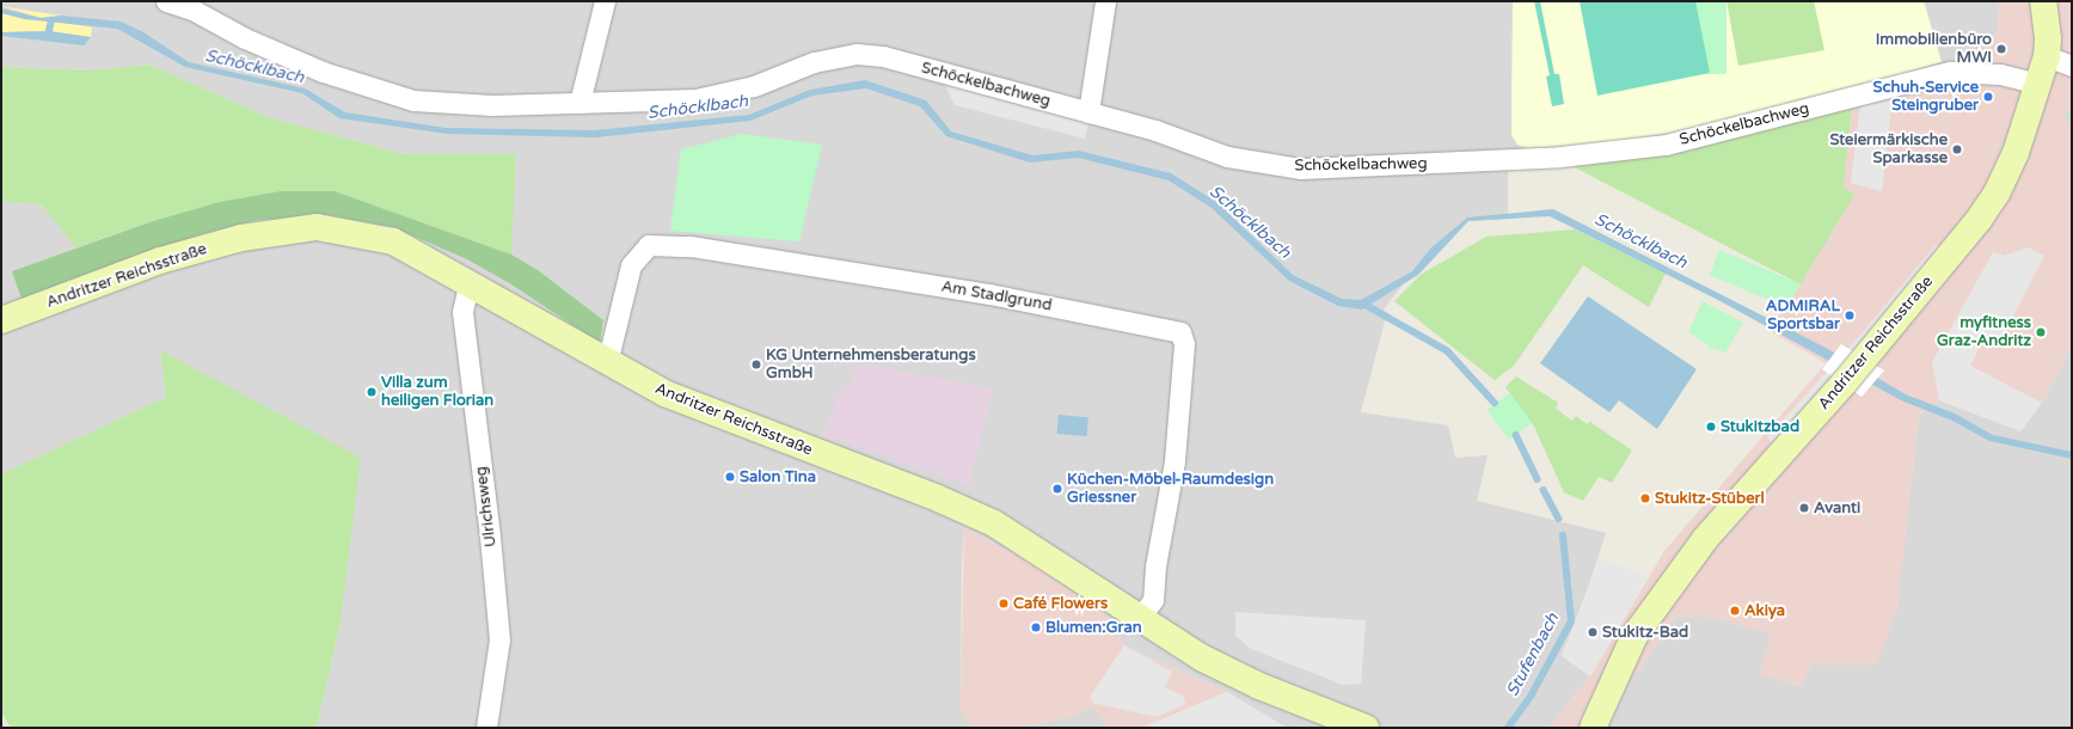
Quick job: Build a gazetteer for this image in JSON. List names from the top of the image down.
{
  "streets": {
    "main road": ["Andritzer Reichsstraße"],
    "street": ["Schöckelbachweg", "Am Stadlgrund", "Ulrichsweg"]
  },
  "crossings": [
    ["Schöckelbachweg", "Andritzer Reichsstraße"],
    ["Andritzer Reichsstraße", "Am Stadlgrund"],
    ["Andritzer Reichsstraße", "Ulrichsweg"]
  ],
  "water": ["Schöcklbach", "Stufenbach"],
  "places": [
    "Immobilienbüro MWI",
    "Schuh-Service Steingruber",
    "Steiermärkische Sparkasse",
    "ADMIRAL Sportsbar",
    "myfitness Graz-Andritz",
    "KG Unternehmensberatungs GmbH",
    "Villa zum heiligen Florian",
    "Stukitzbad",
    "Salon Tina",
    "Küchen-Möbel-Raumdesign Griessner",
    "Stukitz-Stüberl",
    "Avanti",
    "Café Flowers",
    "Akiya",
    "Blumen:Gran",
    "Stukitz-Bad"
  ]
}
